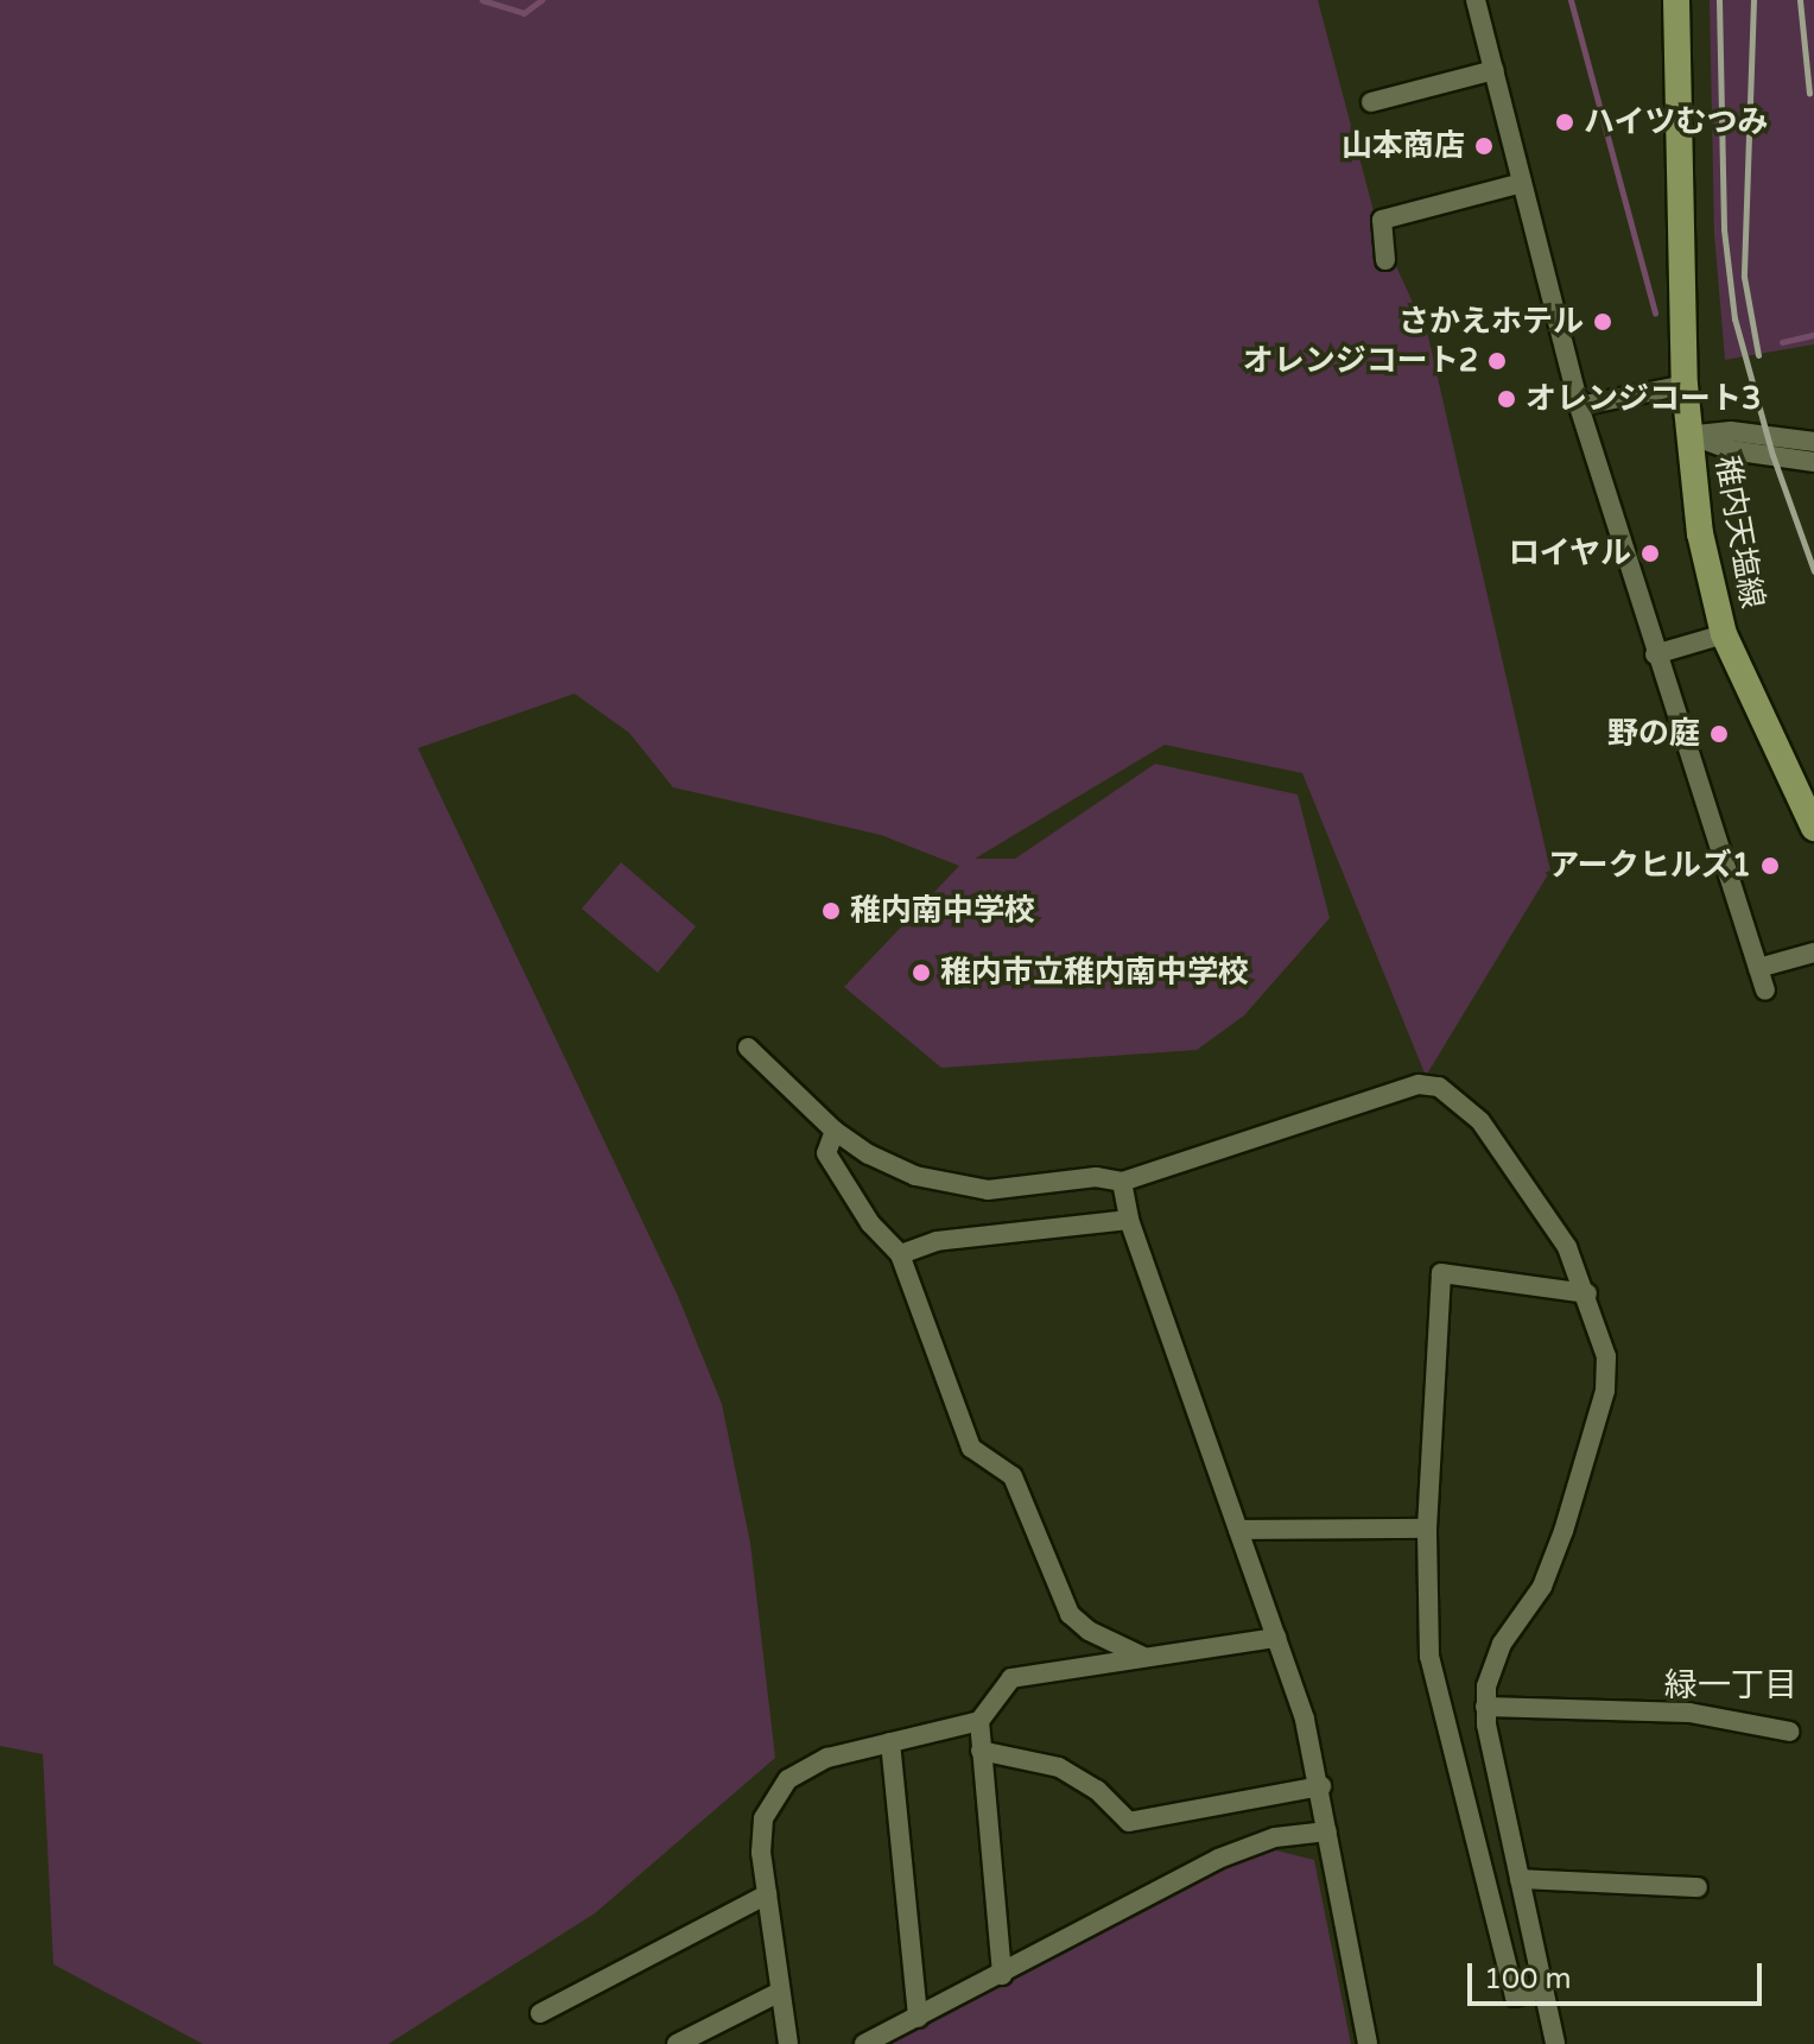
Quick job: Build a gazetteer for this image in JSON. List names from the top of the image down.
{
  "streets": {
    "main road": ["稚内天塩線"]
  },
  "districts": ["緑一丁目"],
  "places": [
    "ハイツむつみ",
    "山本商店",
    "さかえホテル",
    "オレンジコート2",
    "オレンジコート3",
    "ロイヤル",
    "野の庭",
    "アークヒルズ1",
    "稚内南中学校",
    "稚内市立稚内南中学校"
  ],
  "scale_bar": "100 m"
}
